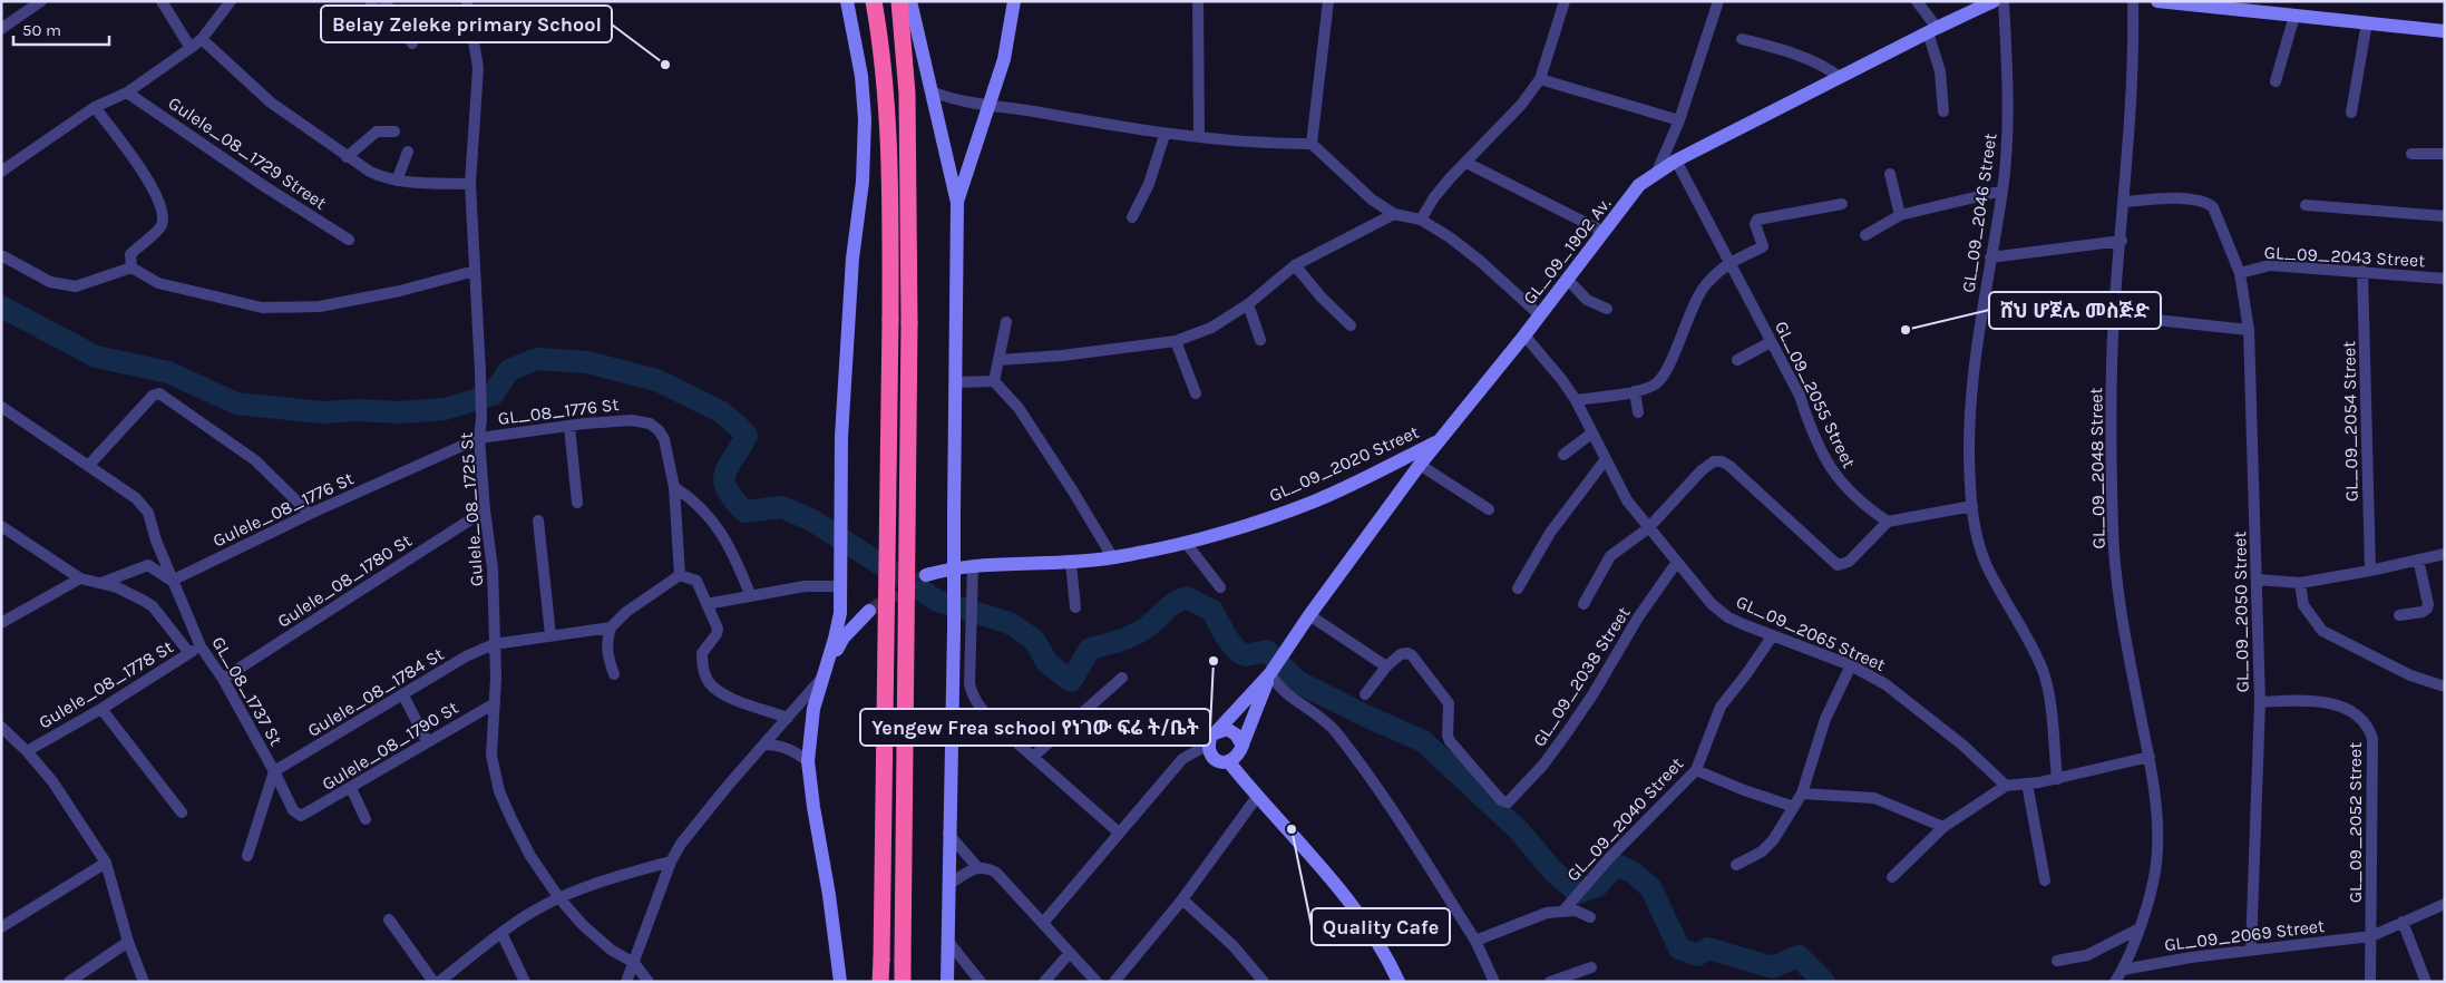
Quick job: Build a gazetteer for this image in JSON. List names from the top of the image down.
{
  "streets": {
    "street": [
      "Gulele_08_1729 Street",
      "GL_09_2046 Street",
      "GL_09_1902 Av.",
      "GL_09_2043 Street",
      "GL_09_2055 Street",
      "GL_08_1776 St",
      "GL_09_2054 Street",
      "GL_09_2020 Street",
      "GL_09_2048 Street",
      "Gulele_08_1776 St",
      "Gulele_08_1725 St",
      "Gulele_08_1780 St",
      "GL_09_2050 Street",
      "GL_09_2065 Street",
      "GL_09_2038 Street",
      "Gulele_08_1778 St",
      "GL_08_1737 St",
      "Gulele_08_1784 St",
      "Gulele_08_1790 St",
      "GL_09_2040 Street",
      "GL_09_2052 Street",
      "GL_09_2069 Street"
    ]
  },
  "crossings": [
    ["GL_09_1902 Av.", "GL_09_2055 Street"],
    ["GL_09_1902 Av.", "GL_09_2020 Street"],
    ["GL_09_1902 Av.", "GL_09_2065 Street"],
    ["GL_09_2043 Street", "GL_09_2054 Street"],
    ["GL_09_2043 Street", "GL_09_2048 Street"],
    ["GL_09_2043 Street", "GL_09_2050 Street"],
    ["GL_08_1776 St", "Gulele_08_1776 St"],
    ["GL_08_1776 St", "Gulele_08_1725 St"],
    ["GL_09_2048 Street", "GL_09_2069 Street"],
    ["Gulele_08_1776 St", "Gulele_08_1725 St"],
    ["Gulele_08_1776 St", "GL_08_1737 St"],
    ["Gulele_08_1725 St", "Gulele_08_1780 St"],
    ["Gulele_08_1725 St", "Gulele_08_1784 St"],
    ["Gulele_08_1725 St", "Gulele_08_1790 St"],
    ["Gulele_08_1780 St", "GL_08_1737 St"],
    ["GL_09_2050 Street", "GL_09_2052 Street"],
    ["GL_09_2050 Street", "GL_09_2069 Street"],
    ["GL_09_2065 Street", "GL_09_2038 Street"],
    ["GL_09_2065 Street", "GL_09_2040 Street"],
    ["Gulele_08_1778 St", "GL_08_1737 St"],
    ["GL_08_1737 St", "Gulele_08_1784 St"],
    ["GL_08_1737 St", "Gulele_08_1790 St"],
    ["GL_09_2052 Street", "GL_09_2069 Street"]
  ],
  "places": [
    "Belay Zeleke primary School",
    "ሸህ ሆጀሌ መስጅድ",
    "Yengew Frea school የነገው ፍሬ ት/ቤት",
    "Quality Cafe"
  ],
  "scale_bar": "50 m"
}
